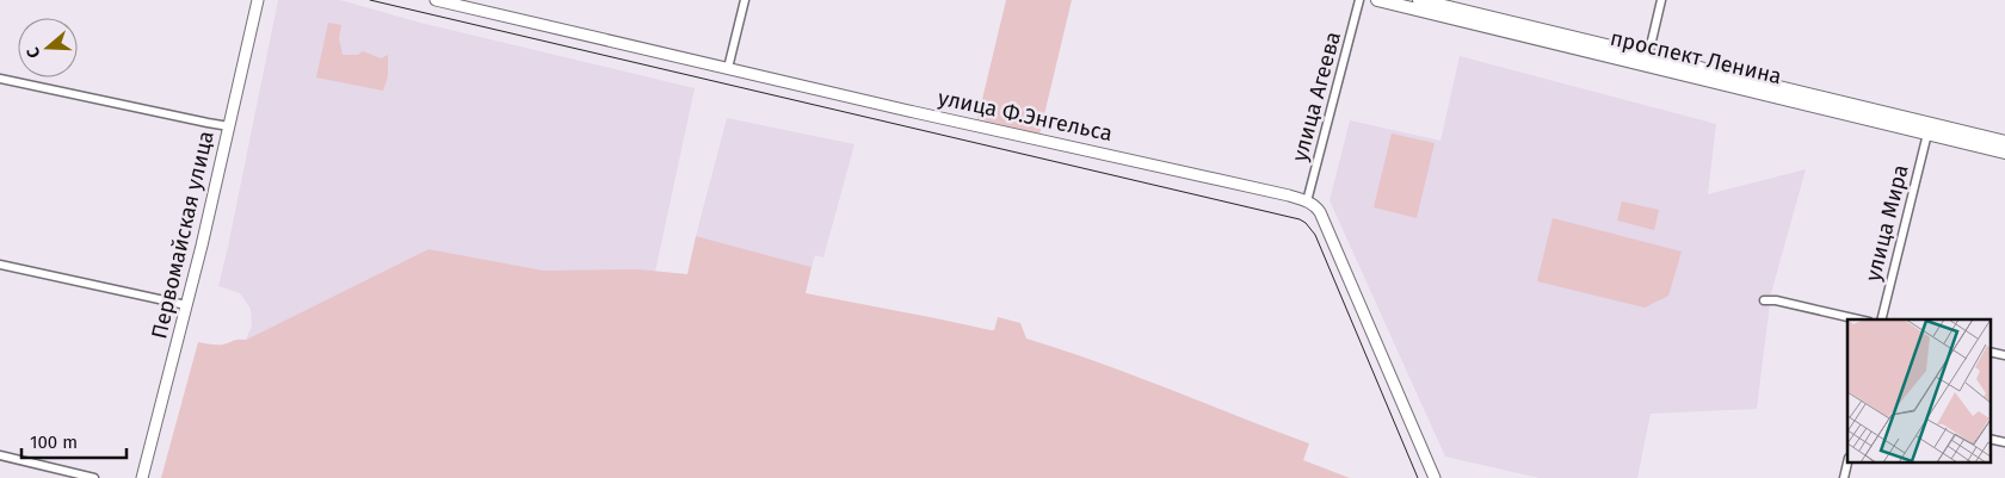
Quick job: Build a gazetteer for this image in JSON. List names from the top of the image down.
{
  "streets": {
    "main road": ["проспект Ленина"],
    "street": [
      "улица Агеева",
      "улица Ф.Энгельса",
      "улица Мира",
      "Первомайская улица"
    ]
  },
  "crossings": [
    ["проспект Ленина", "улица Мира"],
    ["улица Агеева", "улица Ф.Энгельса"]
  ],
  "scale_bar": "100 m",
  "north": "left"
}
